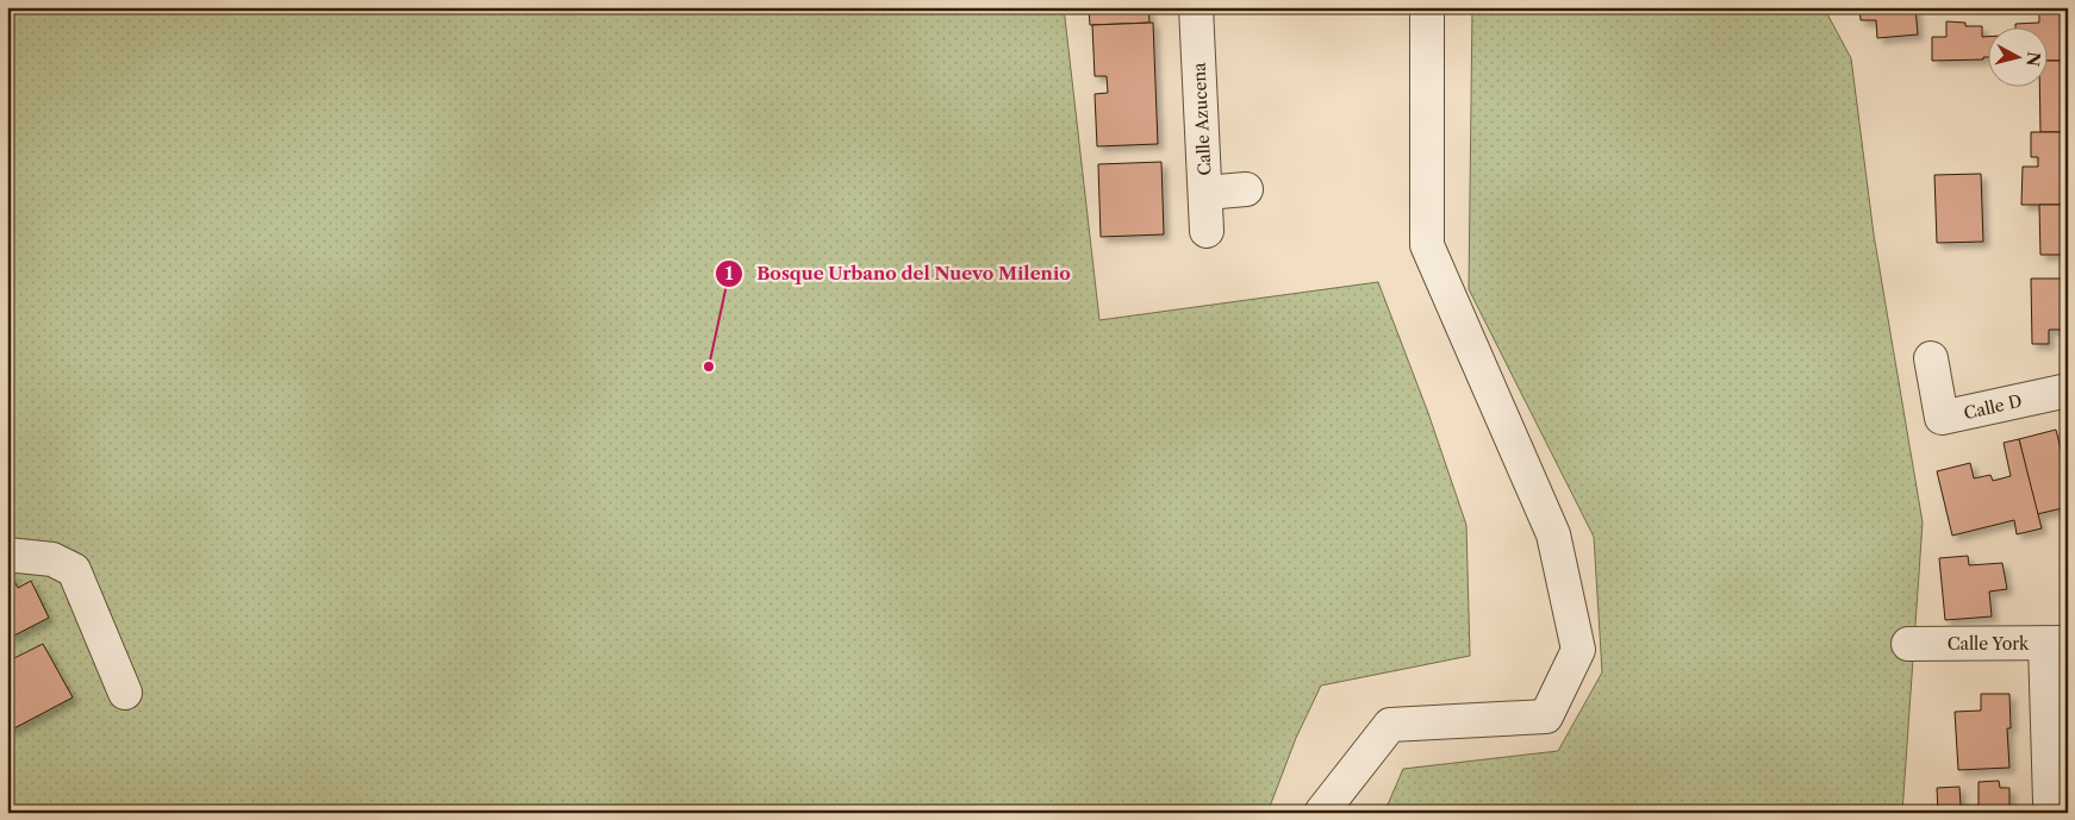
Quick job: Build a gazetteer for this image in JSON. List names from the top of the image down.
{
  "streets": {
    "street": ["Calle Azucena", "Calle D", "Calle York"]
  },
  "places": ["Bosque Urbano del Nuevo Milenio"],
  "north": "right"
}
